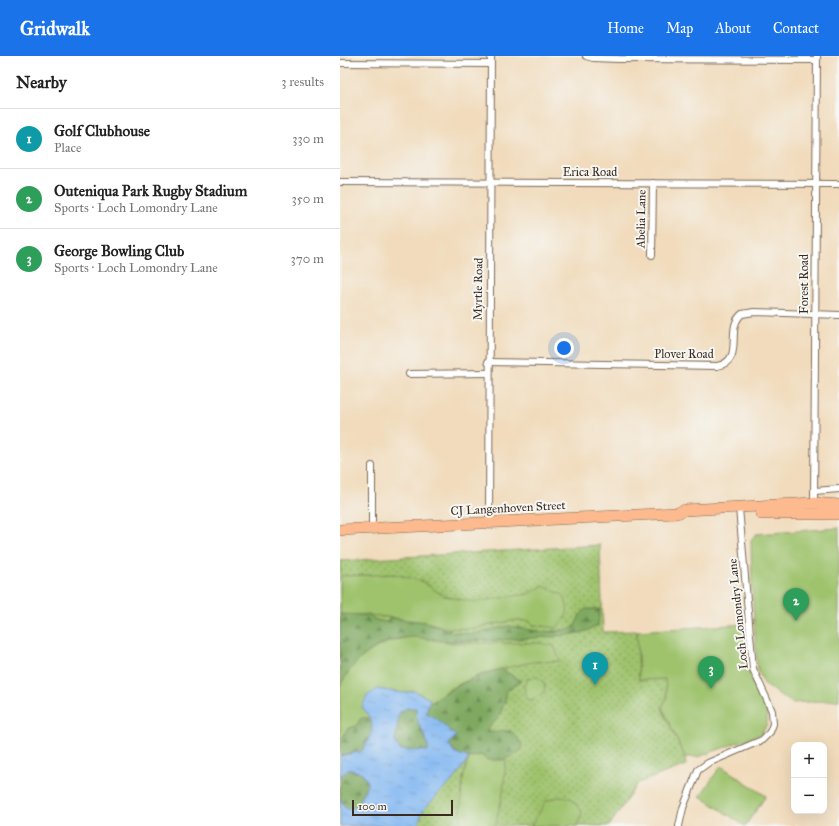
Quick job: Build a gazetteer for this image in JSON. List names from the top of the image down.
{
  "streets": {
    "highway": ["CJ Langenhoven Street"],
    "street": [
      "Erica Road",
      "Abelia Lane",
      "Forest Road",
      "Myrtle Road",
      "Plover Road",
      "Loch Lomondry Lane"
    ]
  },
  "crossings": [
    ["Erica Road", "Abelia Lane"],
    ["Erica Road", "Forest Road"],
    ["Erica Road", "Myrtle Road"],
    ["Forest Road", "Plover Road"],
    ["Forest Road", "CJ Langenhoven Street"],
    ["Myrtle Road", "Plover Road"],
    ["Myrtle Road", "CJ Langenhoven Street"],
    ["CJ Langenhoven Street", "Loch Lomondry Lane"]
  ],
  "scale_bar": "100 m",
  "page": {
    "header": "Gridwalk",
    "nav": [
      "Home",
      "Map",
      "About",
      "Contact"
    ],
    "heading": ["Nearby", "3 results"],
    "list": [
      {
        "mark": "1",
        "name": "Golf Clubhouse",
        "note": "Place",
        "value": "330 m"
      },
      {
        "mark": "2",
        "name": "Outeniqua Park Rugby Stadium",
        "note": "Sports · Loch Lomondry Lane",
        "value": "350 m"
      },
      {
        "mark": "3",
        "name": "George Bowling Club",
        "note": "Sports · Loch Lomondry Lane",
        "value": "370 m"
      }
    ],
    "pins": ["2", "1", "3"],
    "map_buttons": ["+", "−"],
    "scale": "100 m"
  }
}
